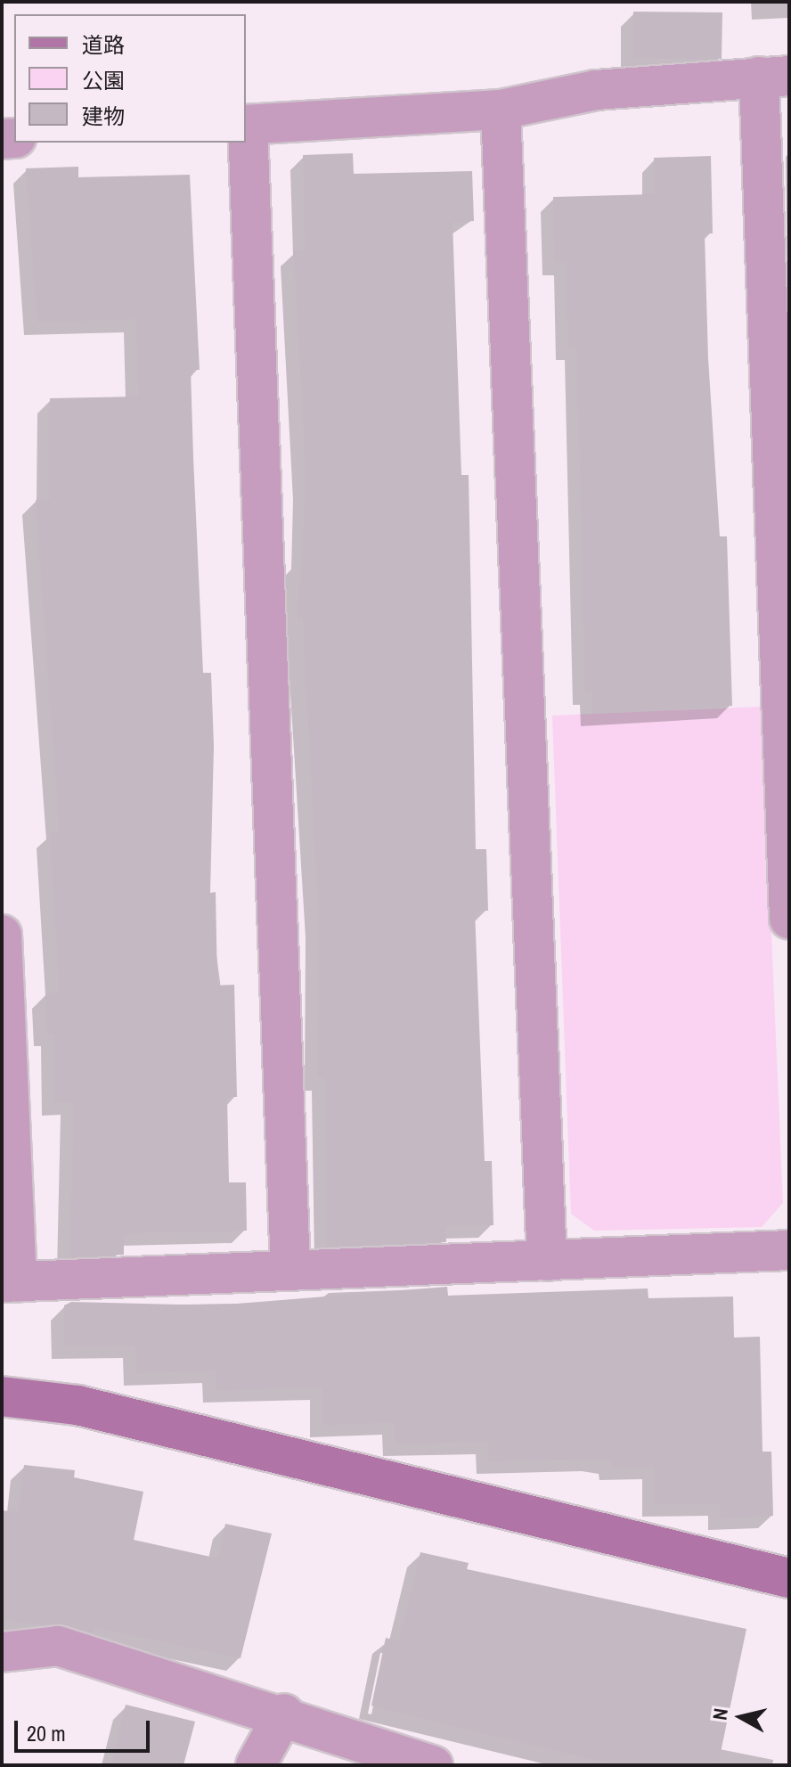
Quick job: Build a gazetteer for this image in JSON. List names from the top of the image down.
{
  "legend": ["道路", "公園", "建物"],
  "scale_bar": "20 m",
  "north": "left"
}
